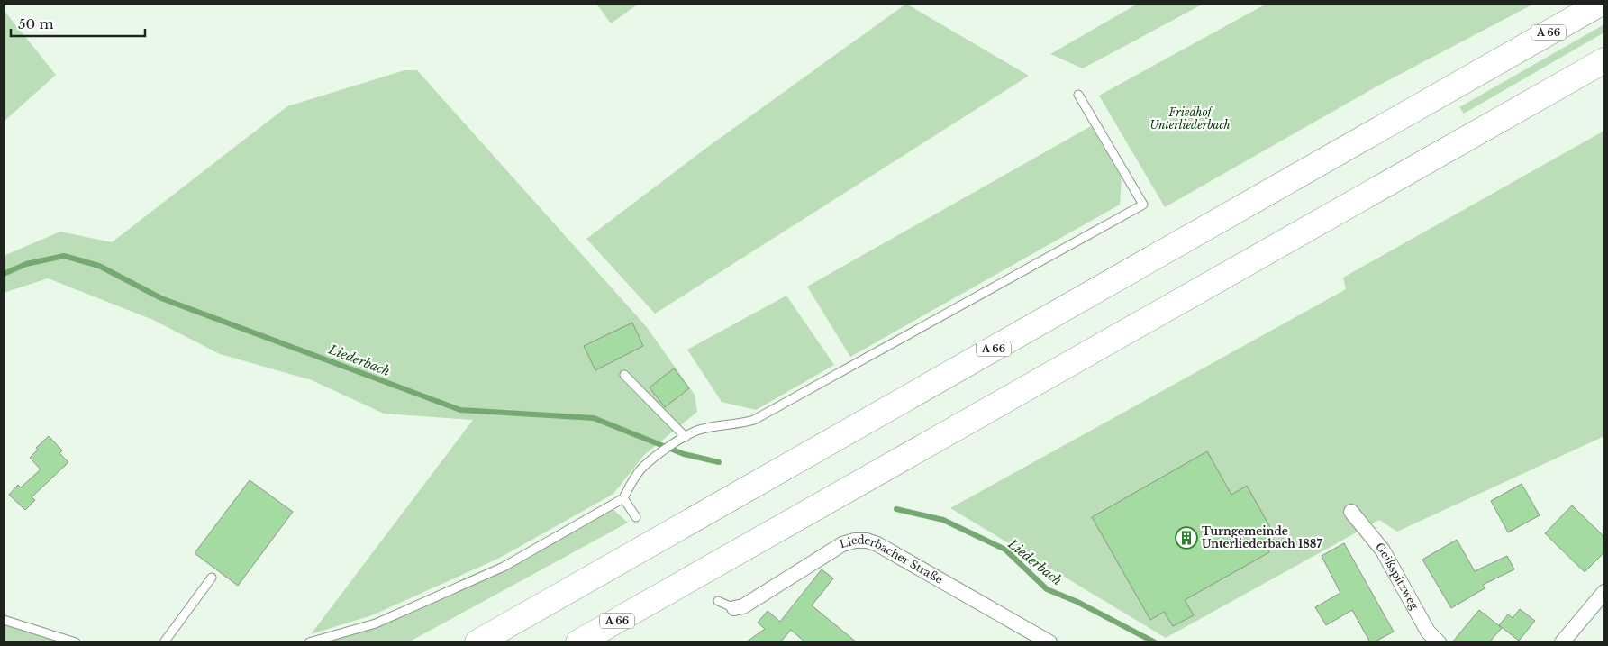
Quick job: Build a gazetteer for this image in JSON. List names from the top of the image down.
{
  "streets": {
    "highway": ["A 66"],
    "street": ["Liederbacher Straße", "Geißspitzweg"]
  },
  "water": ["Liederbach"],
  "parks": ["Friedhof Unterliederbach"],
  "places": {
    "building": ["Turngemeinde Unterliederbach 1887"]
  },
  "scale_bar": "50 m"
}
